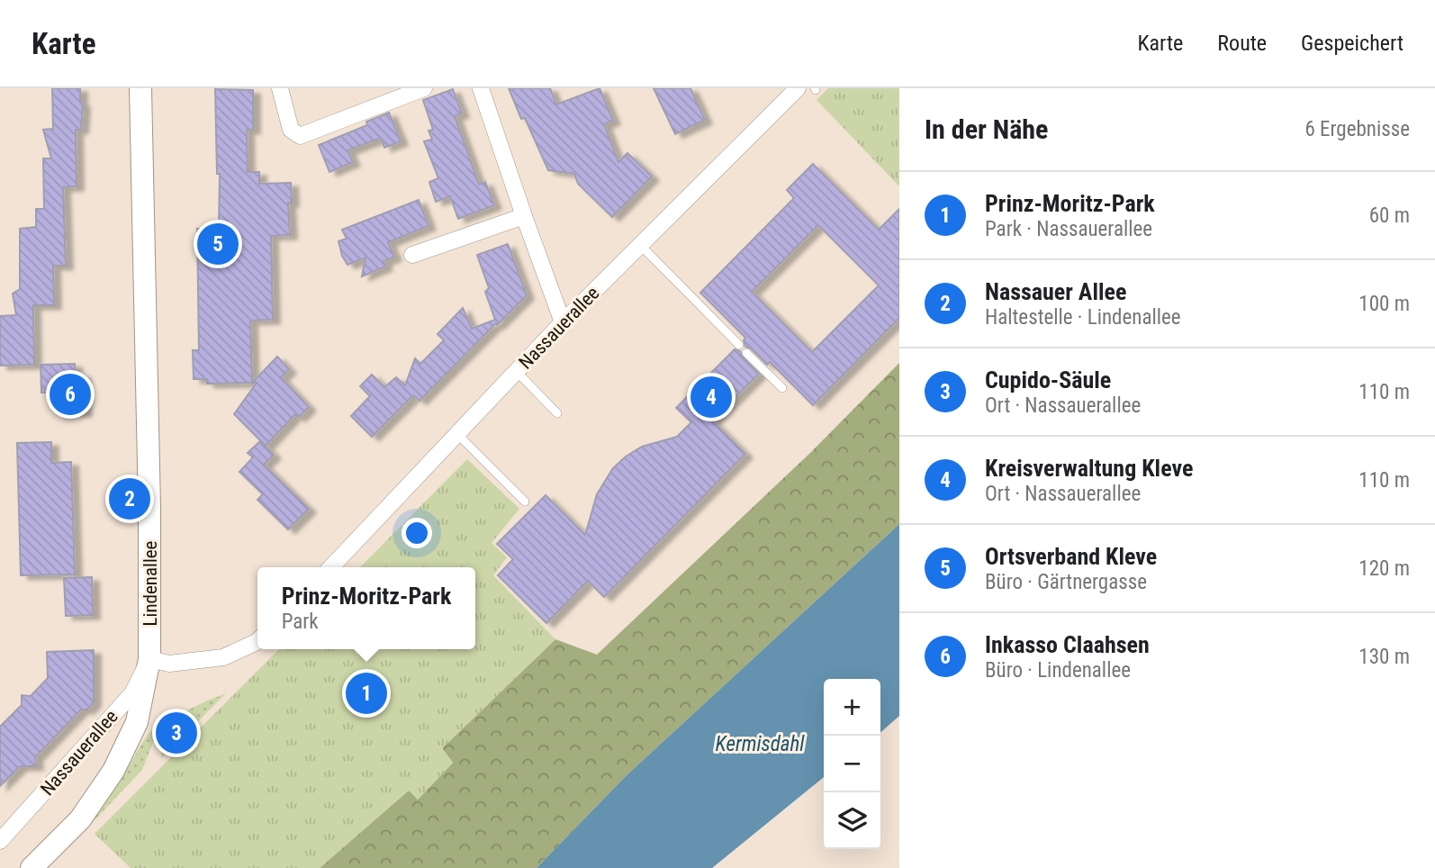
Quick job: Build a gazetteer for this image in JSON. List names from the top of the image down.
{
  "streets": {
    "main road": ["Nassauerallee", "Lindenallee"]
  },
  "crossings": [
    ["Nassauerallee", "Lindenallee"]
  ],
  "water": ["Kermisdahl"],
  "page": {
    "header": "Karte",
    "nav": ["Karte", "Route", "Gespeichert"],
    "heading": ["In der Nähe", "6 Ergebnisse"],
    "list": [
      {
        "mark": "1",
        "name": "Prinz-Moritz-Park",
        "note": "Park · Nassauerallee",
        "value": "60 m"
      },
      {
        "mark": "2",
        "name": "Nassauer Allee",
        "note": "Haltestelle · Lindenallee",
        "value": "100 m"
      },
      {
        "mark": "3",
        "name": "Cupido-Säule",
        "note": "Ort · Nassauerallee",
        "value": "110 m"
      },
      {
        "mark": "4",
        "name": "Kreisverwaltung Kleve",
        "note": "Ort · Nassauerallee",
        "value": "110 m"
      },
      {
        "mark": "5",
        "name": "Ortsverband Kleve",
        "note": "Büro · Gärtnergasse",
        "value": "120 m"
      },
      {
        "mark": "6",
        "name": "Inkasso Claahsen",
        "note": "Büro · Lindenallee",
        "value": "130 m"
      }
    ],
    "pins": [
      "5",
      "6",
      "4",
      "2",
      "1",
      "3"
    ],
    "popup": ["Prinz-Moritz-Park", "Park"],
    "map_buttons": ["+", "−"]
  }
}
